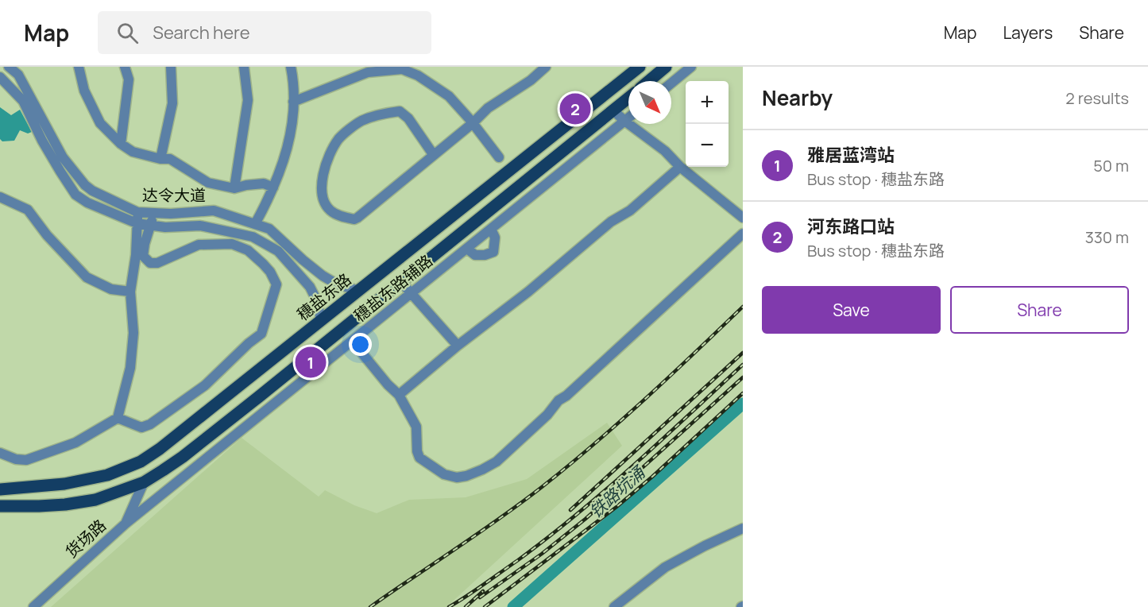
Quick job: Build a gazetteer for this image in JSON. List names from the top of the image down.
{
  "streets": {
    "main road": ["穗盐东路"],
    "street": ["达令大道", "穗盐东路辅路", "货场路"]
  },
  "crossings": [
    ["达令大道", "穗盐东路"],
    ["穗盐东路辅路", "货场路"]
  ],
  "water": ["铁路坑涌"],
  "north": "bottom right",
  "page": {
    "header": "Map",
    "search": "Search here",
    "nav": ["Map", "Layers", "Share"],
    "heading": ["Nearby", "2 results"],
    "map_buttons": ["+", "−"],
    "pins": ["2", "1"],
    "list": [
      {
        "mark": "1",
        "name": "雅居蓝湾站",
        "note": "Bus stop · 穗盐东路",
        "value": "50 m"
      },
      {
        "mark": "2",
        "name": "河东路口站",
        "note": "Bus stop · 穗盐东路",
        "value": "330 m"
      }
    ],
    "buttons": ["Save", "Share"]
  }
}
